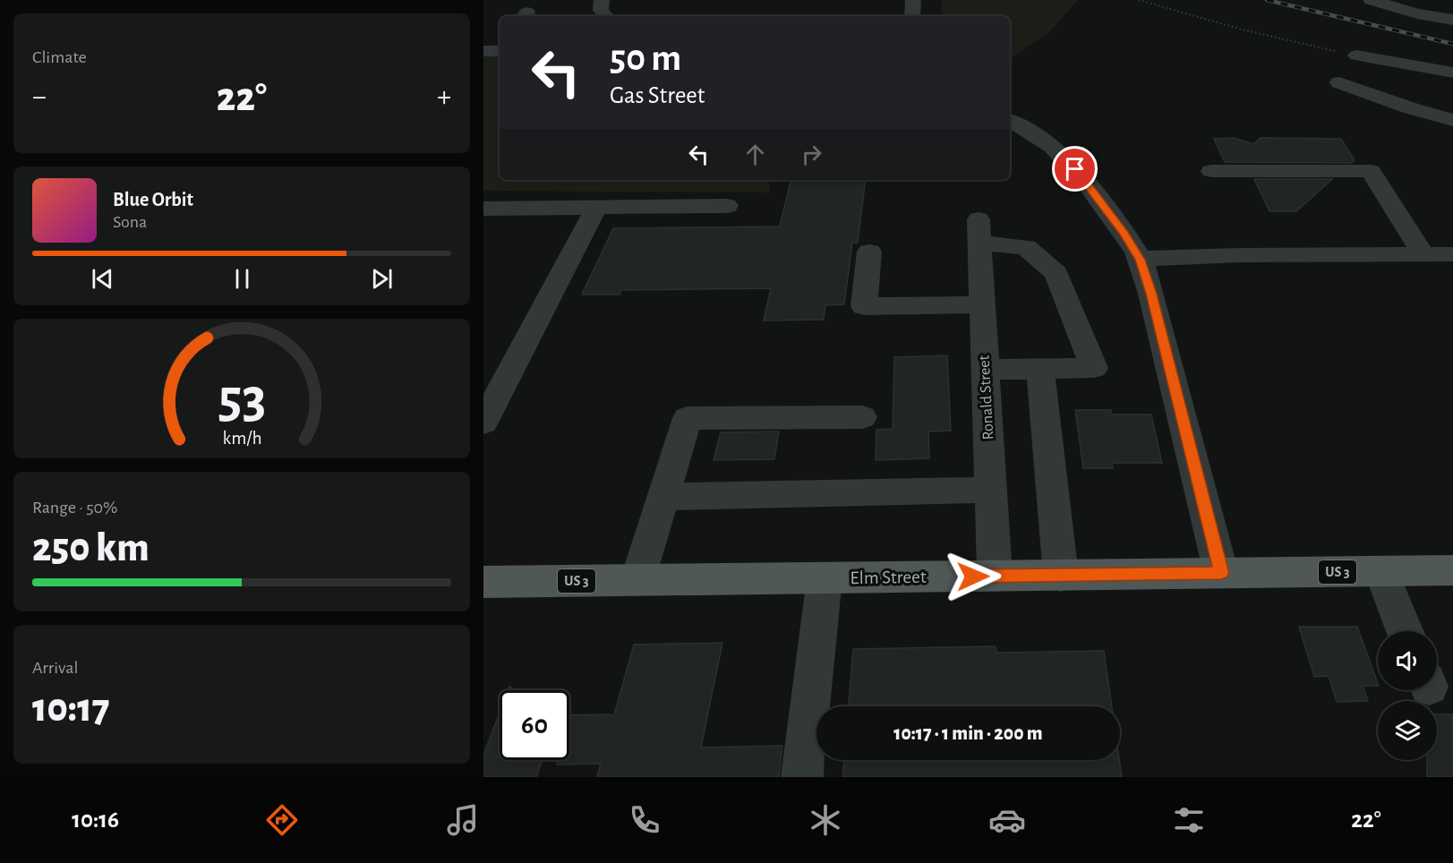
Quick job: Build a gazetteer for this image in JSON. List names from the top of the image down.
{
  "streets": {
    "main road": ["US 3", "Elm Street"],
    "street": ["Ronald Street"]
  },
  "crossings": [
    ["Ronald Street", "Elm Street"]
  ],
  "page": {
    "tile": [
      "Climate",
      ["Range · 50%", "250 km"],
      ["Arrival", "10:17"]
    ],
    "turn": ["50 m", "Gas Street"],
    "heat": ["−", "22°", "+"],
    "song": ["Blue Orbit", "Sona"],
    "limit": "60",
    "trip": "10:17 · 1 min · 200 m",
    "tabs": ["10:16", "22°"],
    "gauge": ["53", "km/h"]
  }
}
